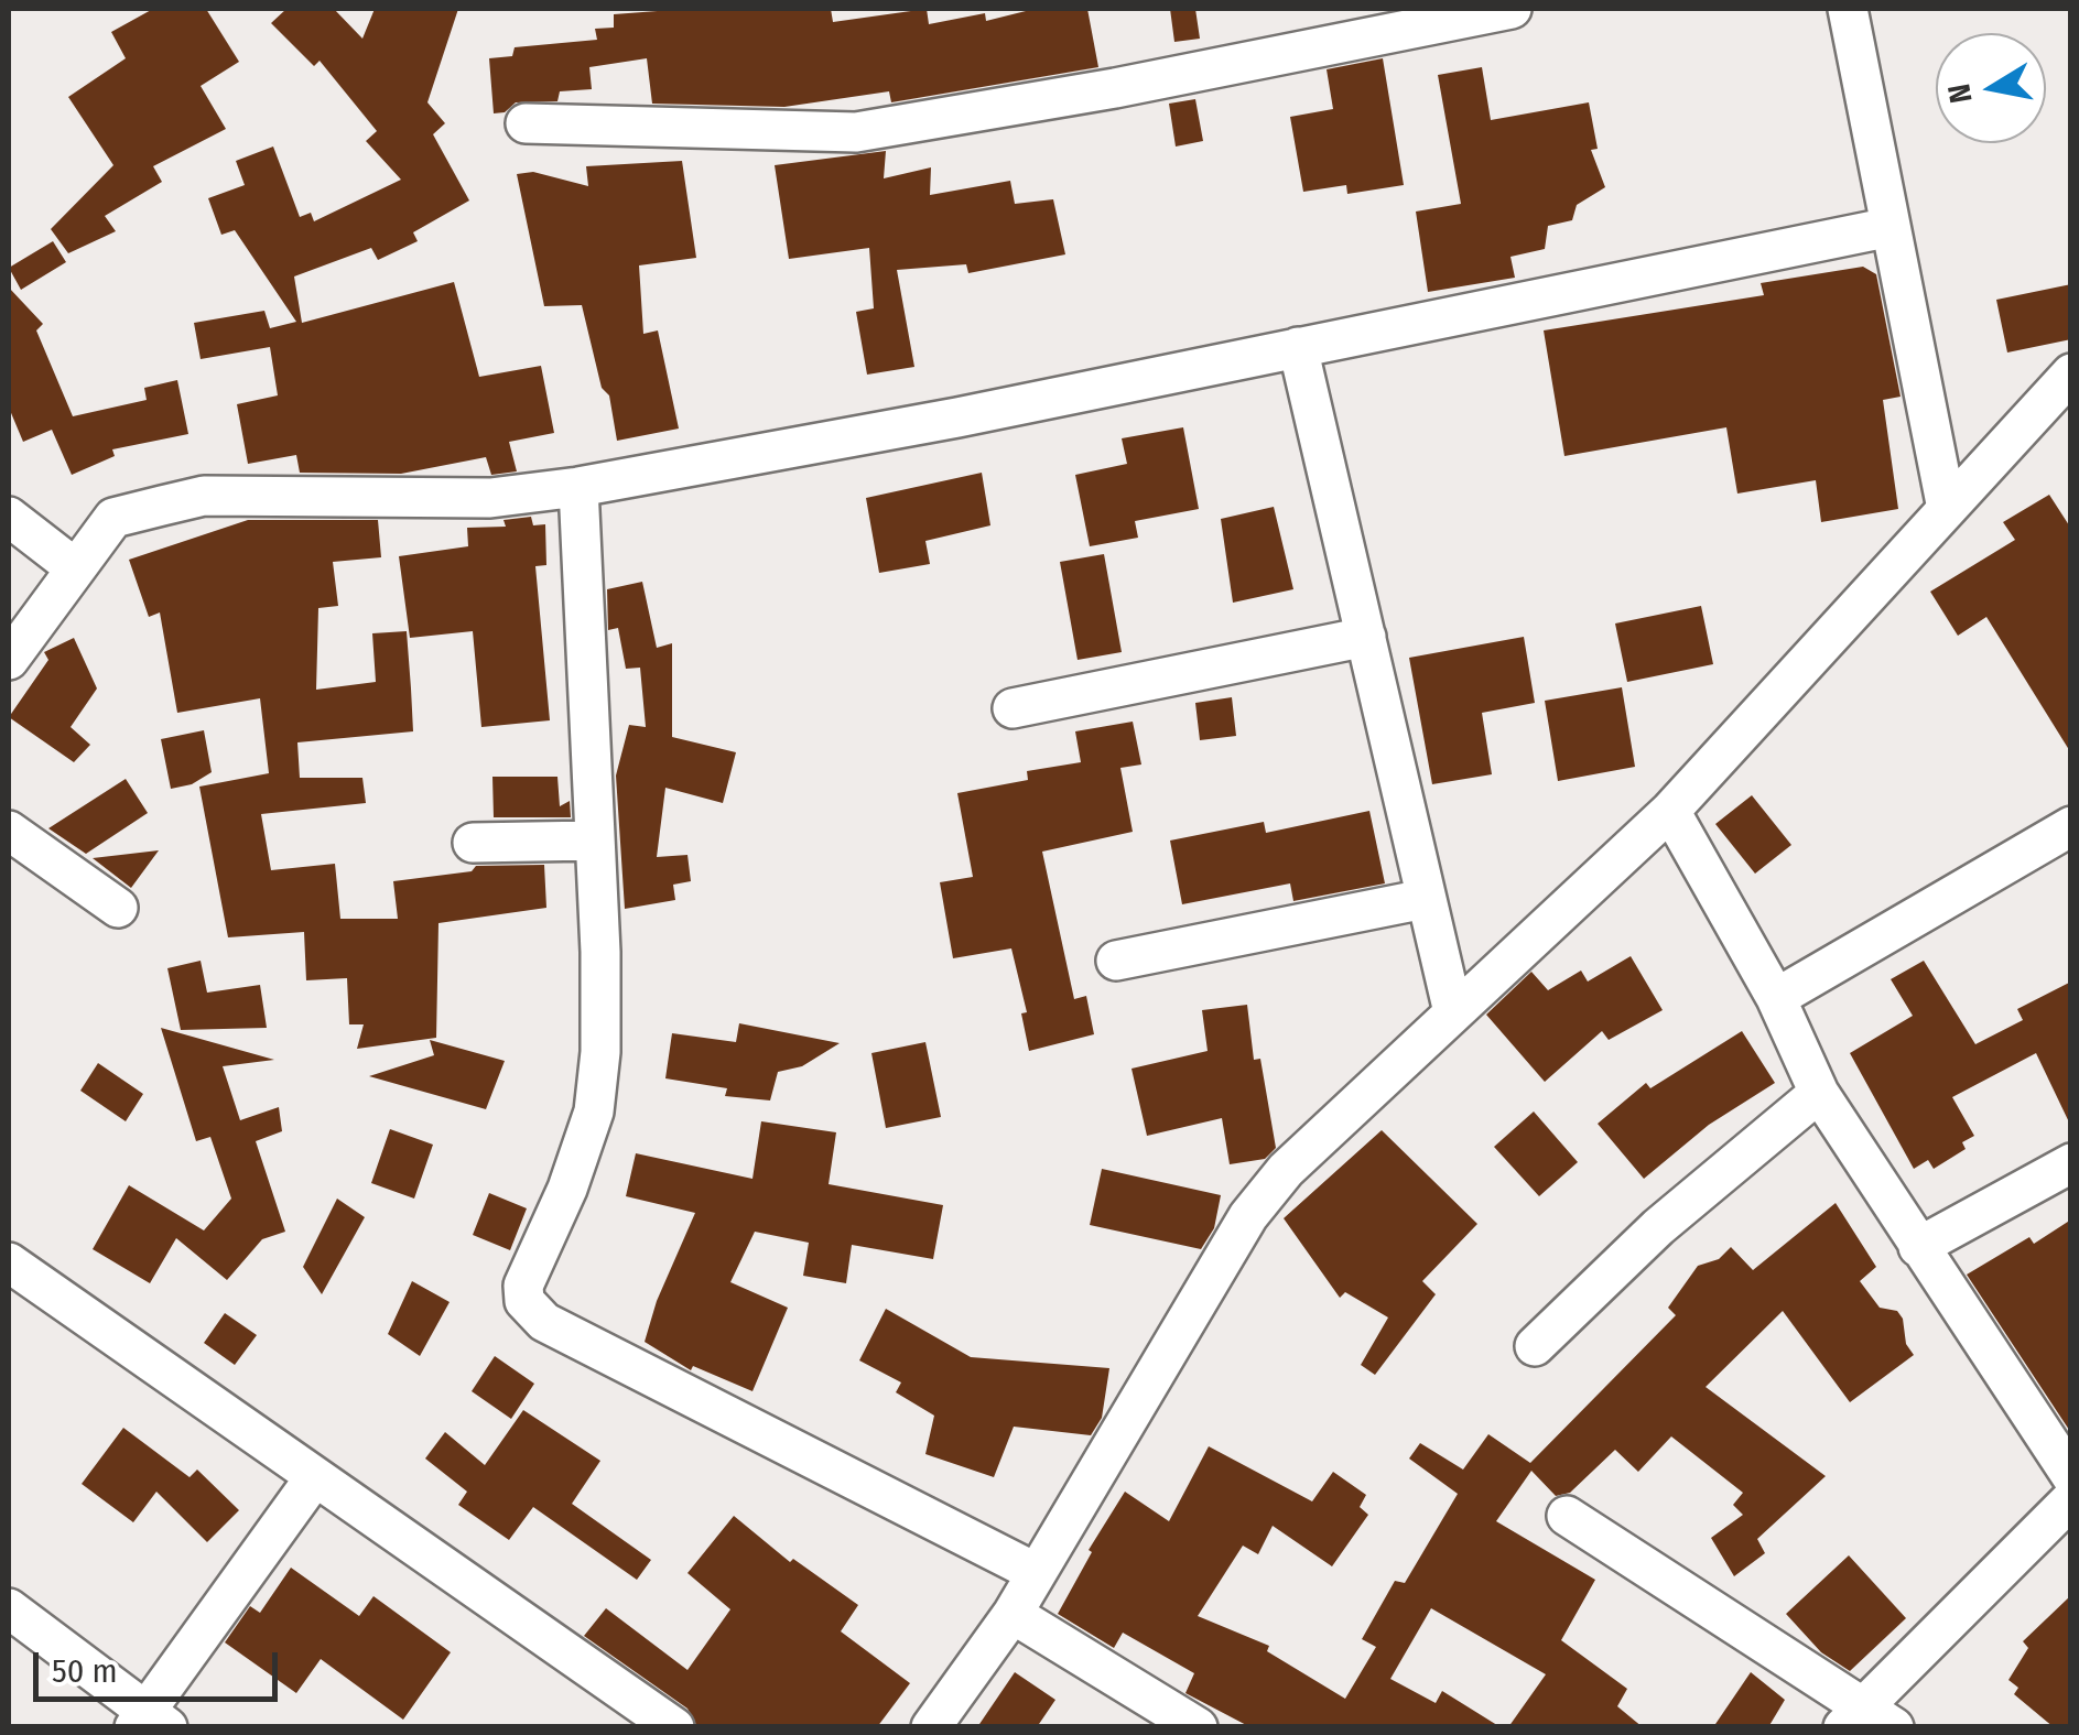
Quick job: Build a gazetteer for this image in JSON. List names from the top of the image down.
{
  "scale_bar": "50 m",
  "north": "left"
}
